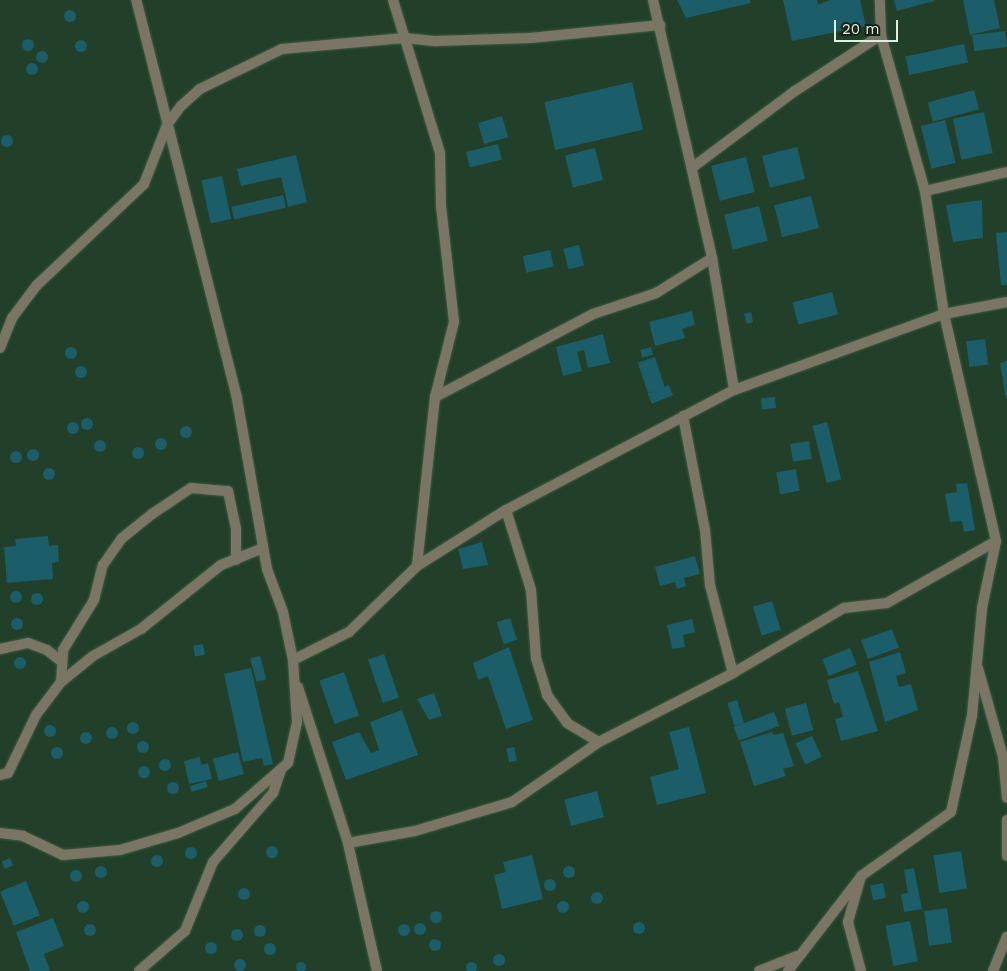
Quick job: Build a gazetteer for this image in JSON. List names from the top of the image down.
{
  "scale_bar": "20 m"
}
